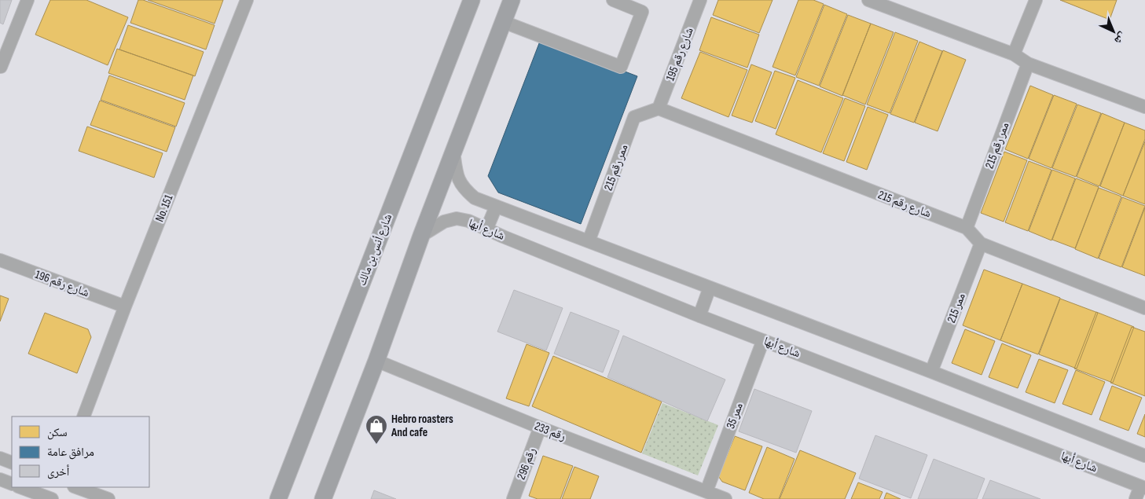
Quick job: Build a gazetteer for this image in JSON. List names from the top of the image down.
{
  "streets": {
    "main road": ["شارع أنس بن مالك"],
    "street": [
      "شارع رقم 195",
      "ممر رقم 215",
      "شارع رقم 215",
      "No. 151",
      "شارع أبها",
      "شارع رقم 196",
      "ممر 215",
      "ممر 35",
      "رقم 233",
      "رقم 296"
    ]
  },
  "crossings": [
    ["شارع رقم 195", "ممر رقم 215"],
    ["شارع رقم 195", "شارع رقم 215"],
    ["ممر رقم 215", "شارع رقم 215"],
    ["ممر رقم 215", "شارع أبها"],
    ["شارع رقم 215", "ممر 215"],
    ["No. 151", "شارع رقم 196"],
    ["شارع أبها", "ممر 215"],
    ["شارع أبها", "ممر 35"],
    ["ممر 35", "رقم 233"],
    ["رقم 233", "رقم 296"]
  ],
  "places": {
    "shop": ["Hebro roasters And cafe"]
  },
  "legend": ["سكن", "مرافق عامة", "أخرى"],
  "north": "bottom right"
}
